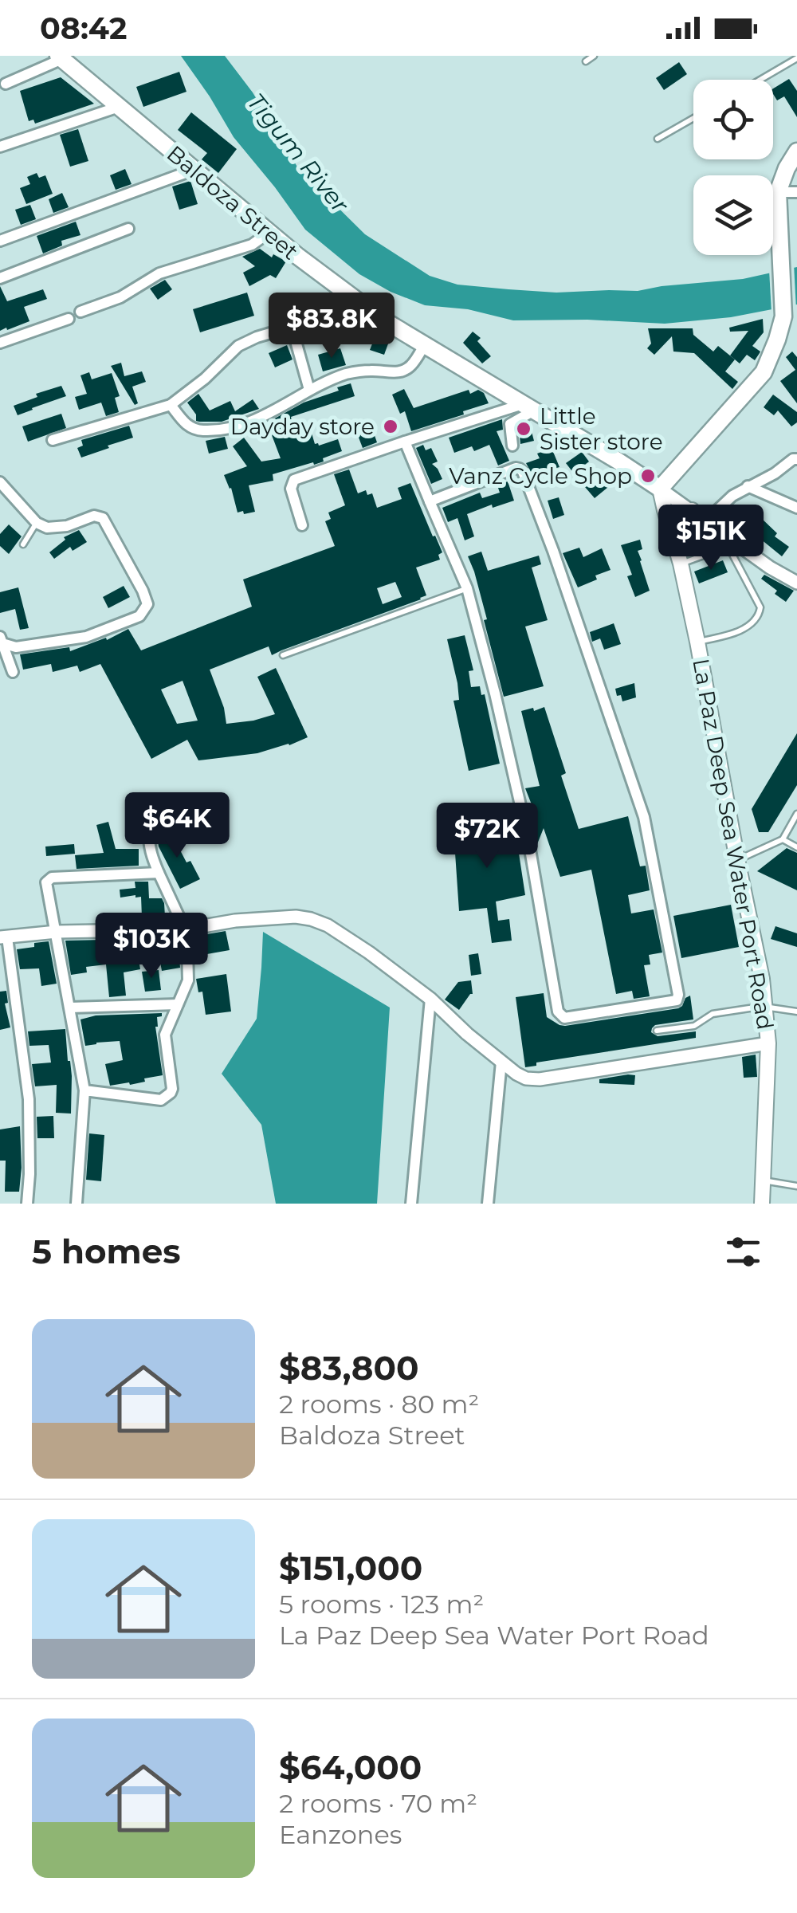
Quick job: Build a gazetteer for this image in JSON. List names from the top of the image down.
{
  "streets": {
    "main road": ["Baldoza Street", "La Paz Deep Sea Water Port Road"]
  },
  "crossings": [
    ["Baldoza Street", "La Paz Deep Sea Water Port Road"]
  ],
  "water": ["Tigum River"],
  "places": ["Dayday store", "Little Sister store", "Vanz Cycle Shop"],
  "page": {
    "status": "08:42",
    "price": [
      "$83.8K",
      "$151K",
      "$64K",
      "$72K",
      "$103K"
    ],
    "heading": "5 homes",
    "list": [
      {
        "name": "$83,800",
        "note": "2 rooms · 80 m² · Baldoza Street"
      },
      {
        "name": "$151,000",
        "note": "5 rooms · 123 m² · La Paz Deep Sea Water Port Road"
      },
      {
        "name": "$64,000",
        "note": "2 rooms · 70 m² · Eanzones"
      }
    ]
  }
}
